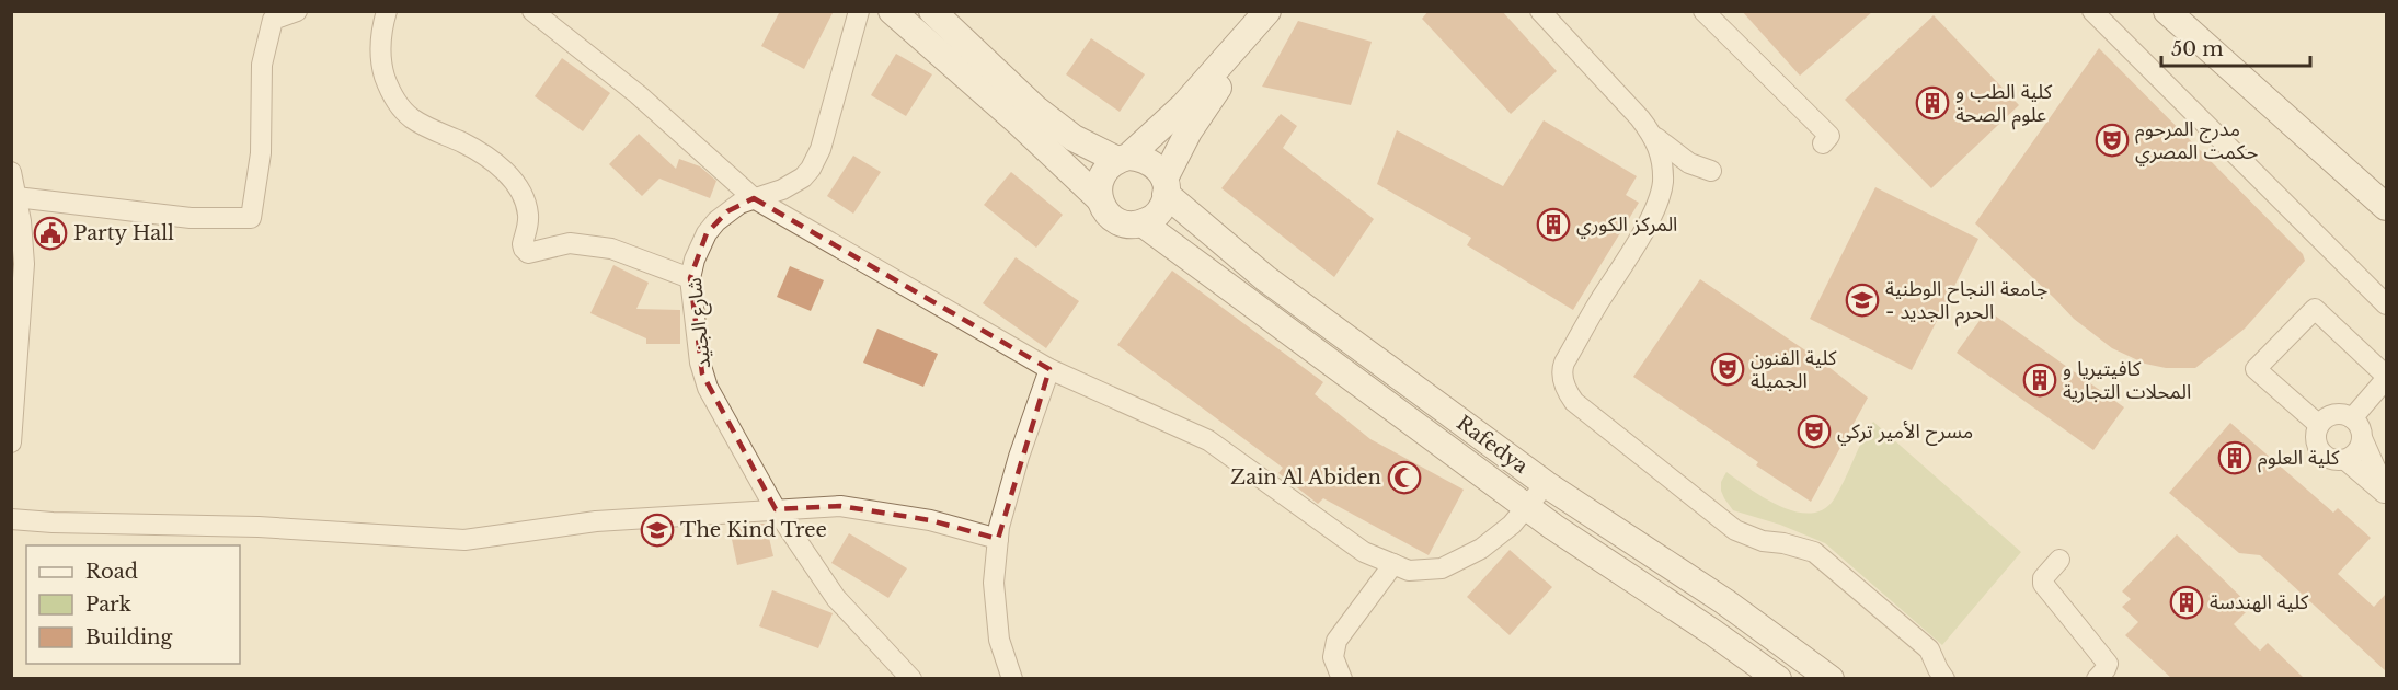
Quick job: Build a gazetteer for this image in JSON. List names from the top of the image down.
{
  "streets": {
    "main road": ["Rafedya"],
    "street": ["شارع الجنيد"]
  },
  "places": {
    "building": [
      "كلية الطب و علوم الصحة",
      "المركز الكوري",
      "كافيتيريا و المحلات التجارية",
      "كلية العلوم",
      "كلية الهندسة"
    ],
    "theatre": ["مدرج المرحوم حكمت المصري", "كلية الفنون الجميلة", "مسرح الأمير تركي"],
    "public building": ["Party Hall"],
    "school or university": ["جامعة النجاح الوطنية - الحرم الجديد", "The Kind Tree"],
    "mosque": ["Zain Al Abiden"]
  },
  "legend": ["Road", "Park", "Building"],
  "scale_bar": "50 m"
}
